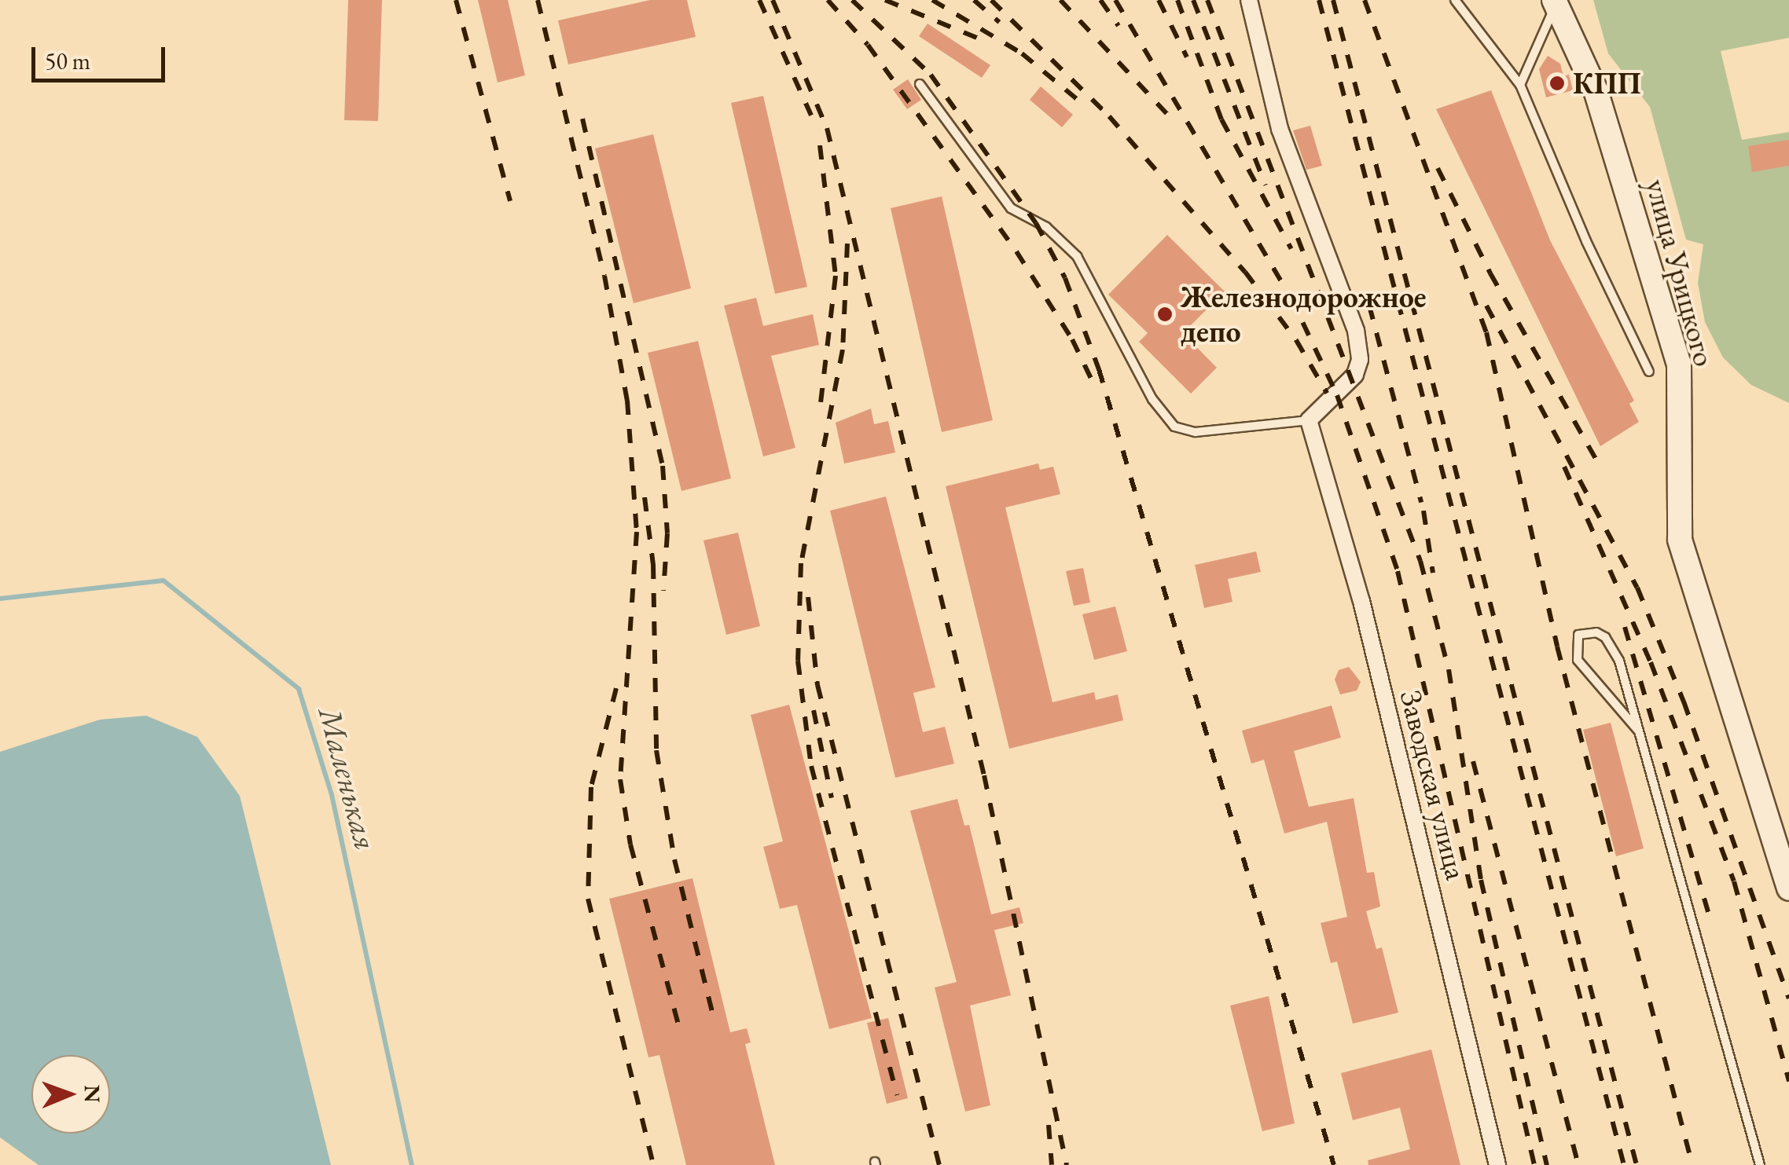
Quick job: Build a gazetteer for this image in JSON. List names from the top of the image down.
{
  "streets": {
    "street": ["улица Урицкого", "Заводская улица"]
  },
  "water": ["Маленькая"],
  "places": ["КПП", "Железнодорожное депо"],
  "scale_bar": "50 m",
  "north": "right"
}
